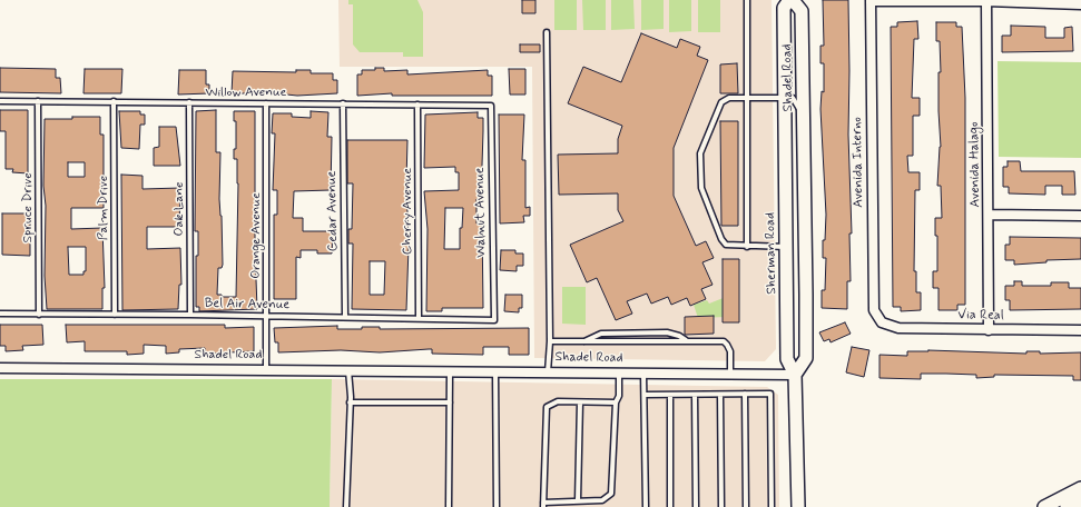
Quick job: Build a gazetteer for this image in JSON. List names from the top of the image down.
{
  "streets": {
    "street": [
      "Shadel Road",
      "Avenida Interno",
      "Avenida Halago",
      "Sherman Road",
      "Via Real"
    ],
    "lane": [
      "Willow Avenue",
      "Spruce Drive",
      "Palm Drive",
      "Oak Lane",
      "Cedar Avenue",
      "Cherry Avenue",
      "Walnut Avenue",
      "Orange Avenue",
      "Bel Air Avenue"
    ]
  },
  "crossings": [
    ["Shadel Road", "Orange Avenue"],
    ["Shadel Road", "Sherman Road"],
    ["Willow Avenue", "Spruce Drive"],
    ["Willow Avenue", "Palm Drive"],
    ["Willow Avenue", "Oak Lane"],
    ["Willow Avenue", "Cedar Avenue"],
    ["Willow Avenue", "Cherry Avenue"],
    ["Willow Avenue", "Walnut Avenue"],
    ["Willow Avenue", "Orange Avenue"],
    ["Avenida Interno", "Via Real"],
    ["Avenida Halago", "Via Real"],
    ["Spruce Drive", "Bel Air Avenue"],
    ["Palm Drive", "Bel Air Avenue"],
    ["Oak Lane", "Bel Air Avenue"],
    ["Cedar Avenue", "Bel Air Avenue"],
    ["Cherry Avenue", "Bel Air Avenue"],
    ["Walnut Avenue", "Bel Air Avenue"],
    ["Orange Avenue", "Bel Air Avenue"]
  ]
}
